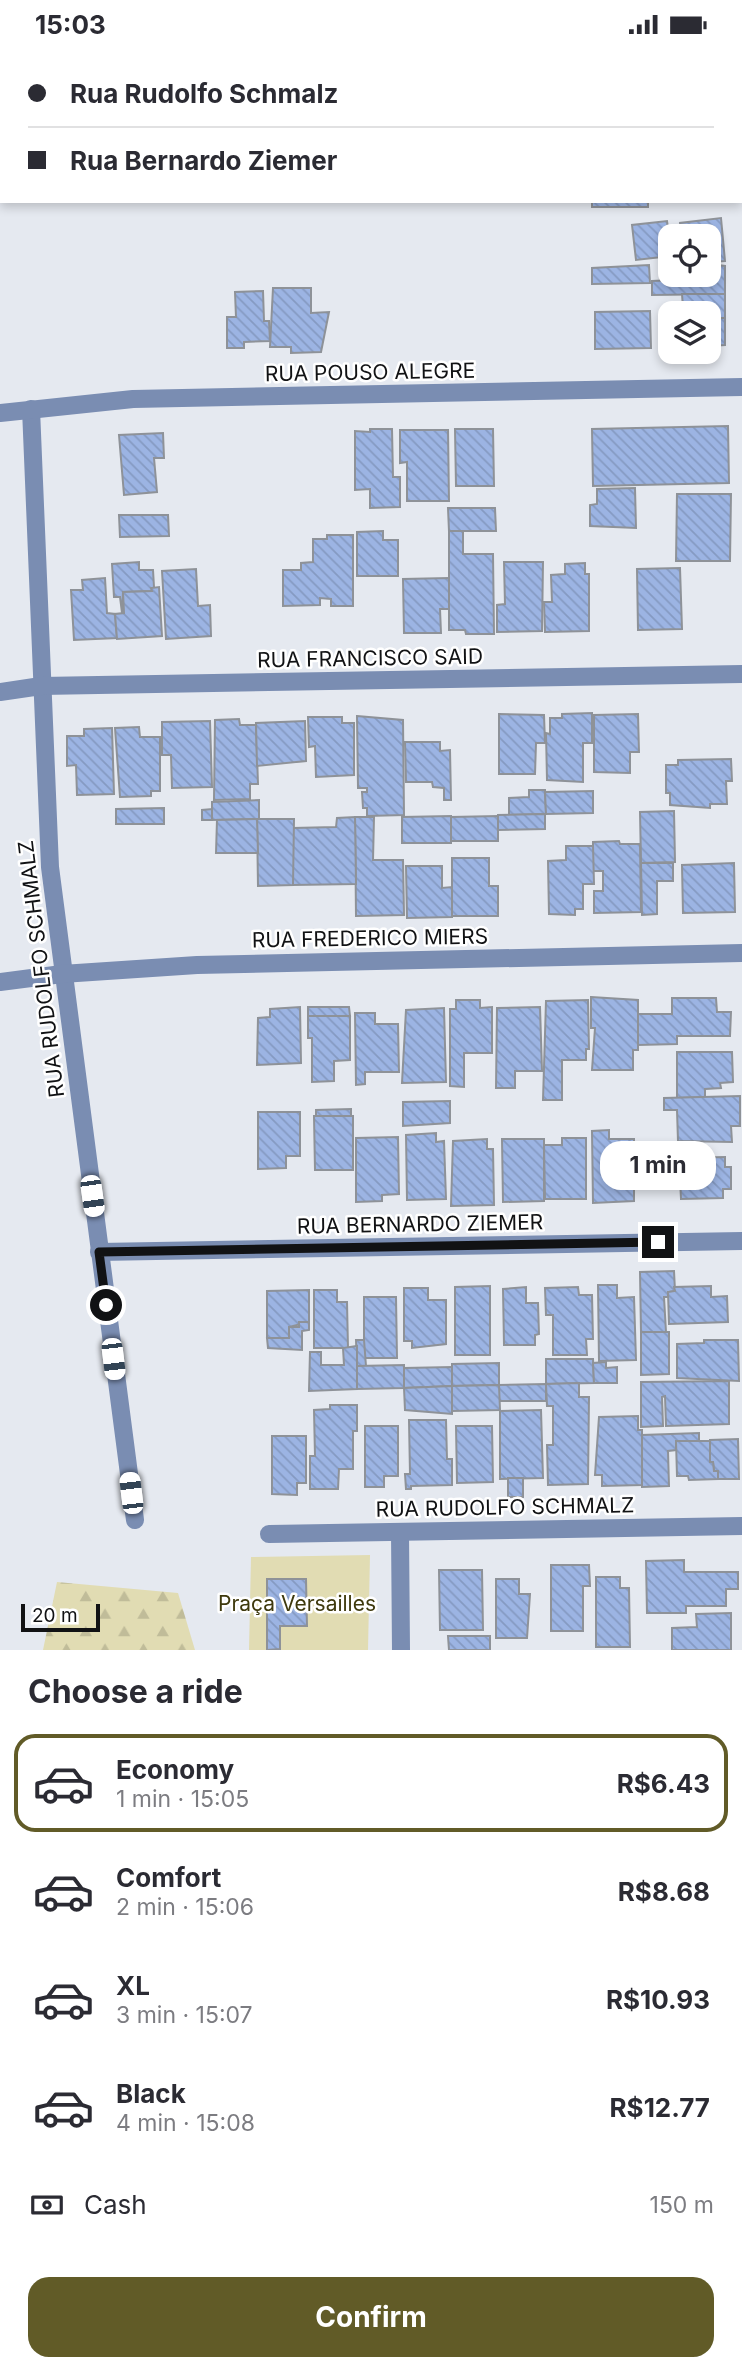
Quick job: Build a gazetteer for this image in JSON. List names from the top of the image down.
{
  "streets": {
    "street": [
      "RUA POUSO ALEGRE",
      "RUA FRANCISCO SAID",
      "RUA FREDERICO MIERS",
      "RUA RUDOLFO SCHMALZ",
      "RUA BERNARDO ZIEMER"
    ]
  },
  "crossings": [
    ["RUA POUSO ALEGRE", "RUA RUDOLFO SCHMALZ"],
    ["RUA FRANCISCO SAID", "RUA RUDOLFO SCHMALZ"],
    ["RUA FREDERICO MIERS", "RUA RUDOLFO SCHMALZ"],
    ["RUA RUDOLFO SCHMALZ", "RUA BERNARDO ZIEMER"]
  ],
  "parks": ["Praça Versailles"],
  "scale_bar": "20 m",
  "page": {
    "status": "15:03",
    "banner": ["Rua Rudolfo Schmalz", "Rua Bernardo Ziemer"],
    "bubble": "1 min",
    "scale": "20 m",
    "heading": "Choose a ride",
    "list": [
      {
        "name": "Economy",
        "note": "1 min · 15:05",
        "value": "R$6.43"
      },
      {
        "name": "Comfort",
        "note": "2 min · 15:06",
        "value": "R$8.68"
      },
      {
        "name": "XL",
        "note": "3 min · 15:07",
        "value": "R$10.93"
      },
      {
        "name": "Black",
        "note": "4 min · 15:08",
        "value": "R$12.77"
      }
    ],
    "pay": ["Cash", "150 m"],
    "buttons": "Confirm"
  }
}
